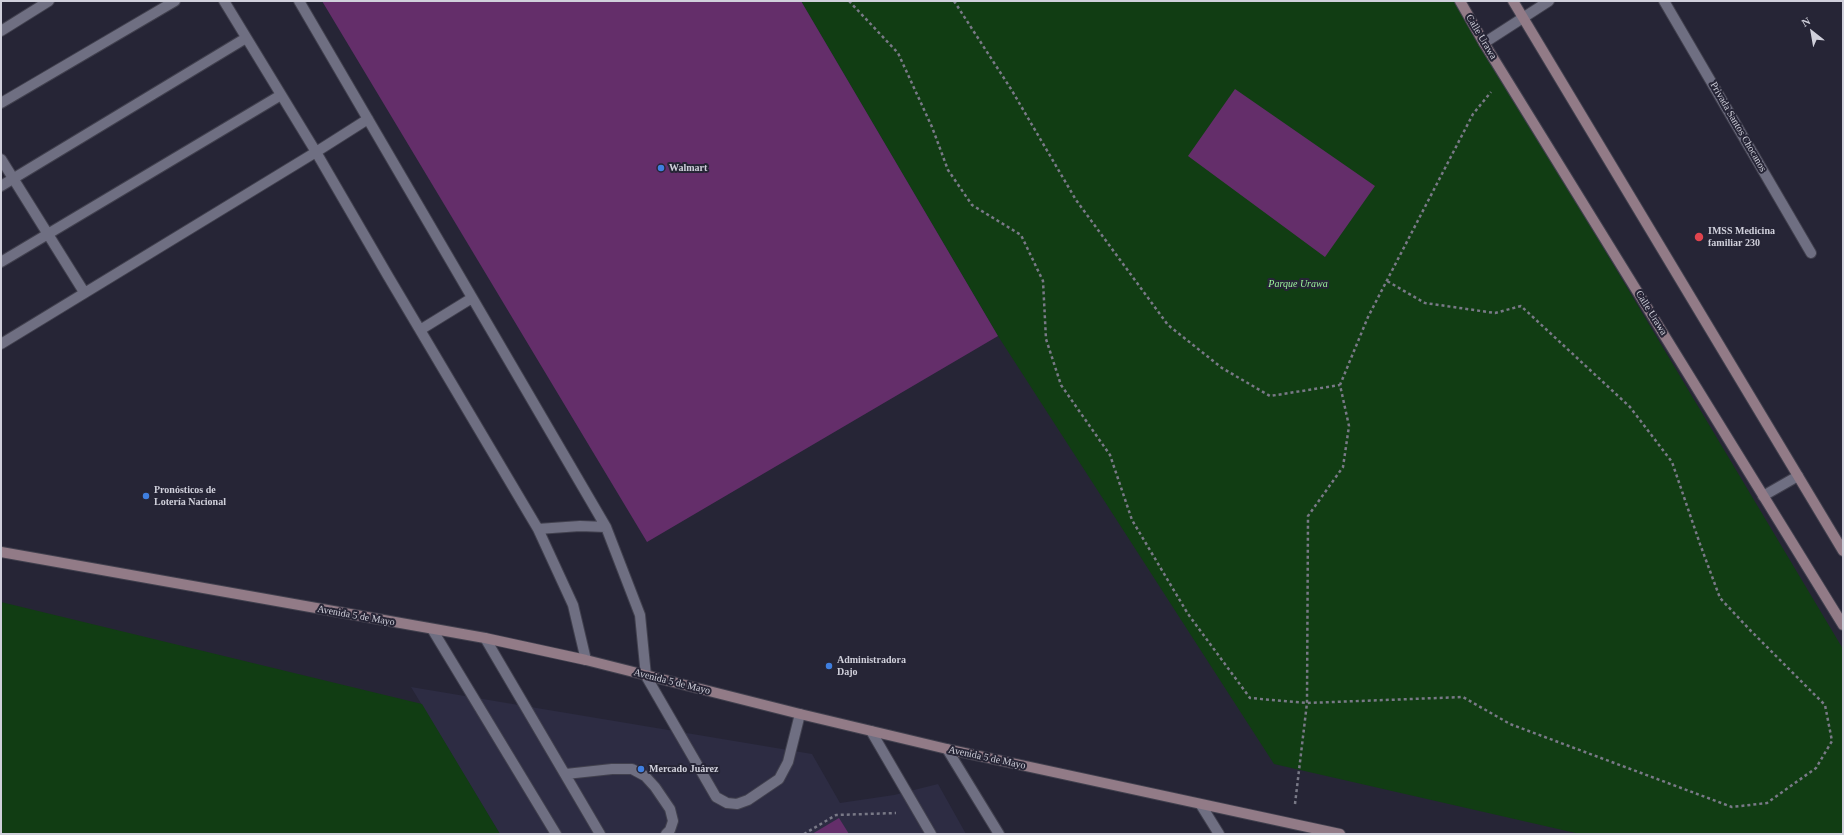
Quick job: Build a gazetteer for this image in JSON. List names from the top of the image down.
{
  "streets": {
    "main road": ["Calle Urawa", "Avenida 5 de Mayo"],
    "street": ["Privada Santos Chocanos"]
  },
  "parks": ["Parque Urawa"],
  "places": [
    "Walmart",
    "IMSS Medicina familiar 230",
    "Pronósticos de Lotería Nacional",
    "Administradora Dajo",
    "Mercado Juárez"
  ],
  "north": "top left"
}
